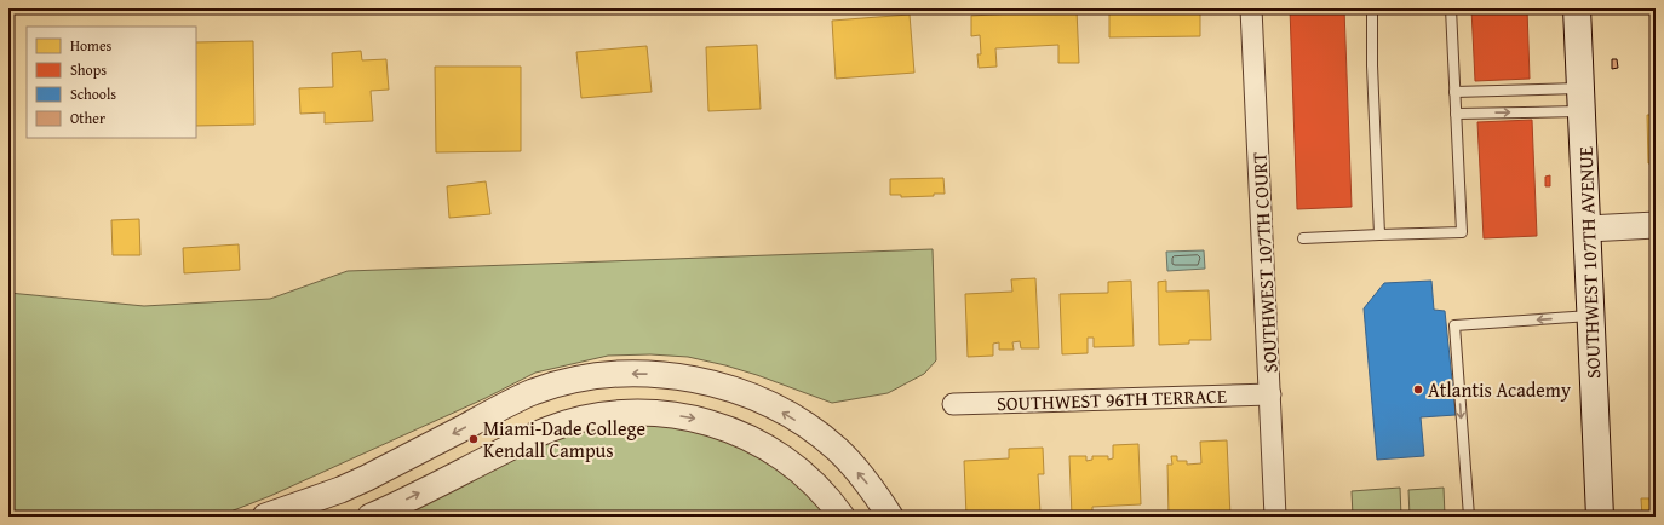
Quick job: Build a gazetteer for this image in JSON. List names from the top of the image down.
{
  "streets": {
    "main road": ["SOUTHWEST 107TH AVENUE"],
    "street": ["SOUTHWEST 107TH COURT", "SOUTHWEST 96TH TERRACE"]
  },
  "crossings": [
    ["SOUTHWEST 107TH COURT", "SOUTHWEST 96TH TERRACE"]
  ],
  "places": ["Atlantis Academy", "Miami-Dade College Kendall Campus"],
  "legend": [
    "Homes",
    "Shops",
    "Schools",
    "Other"
  ]
}
